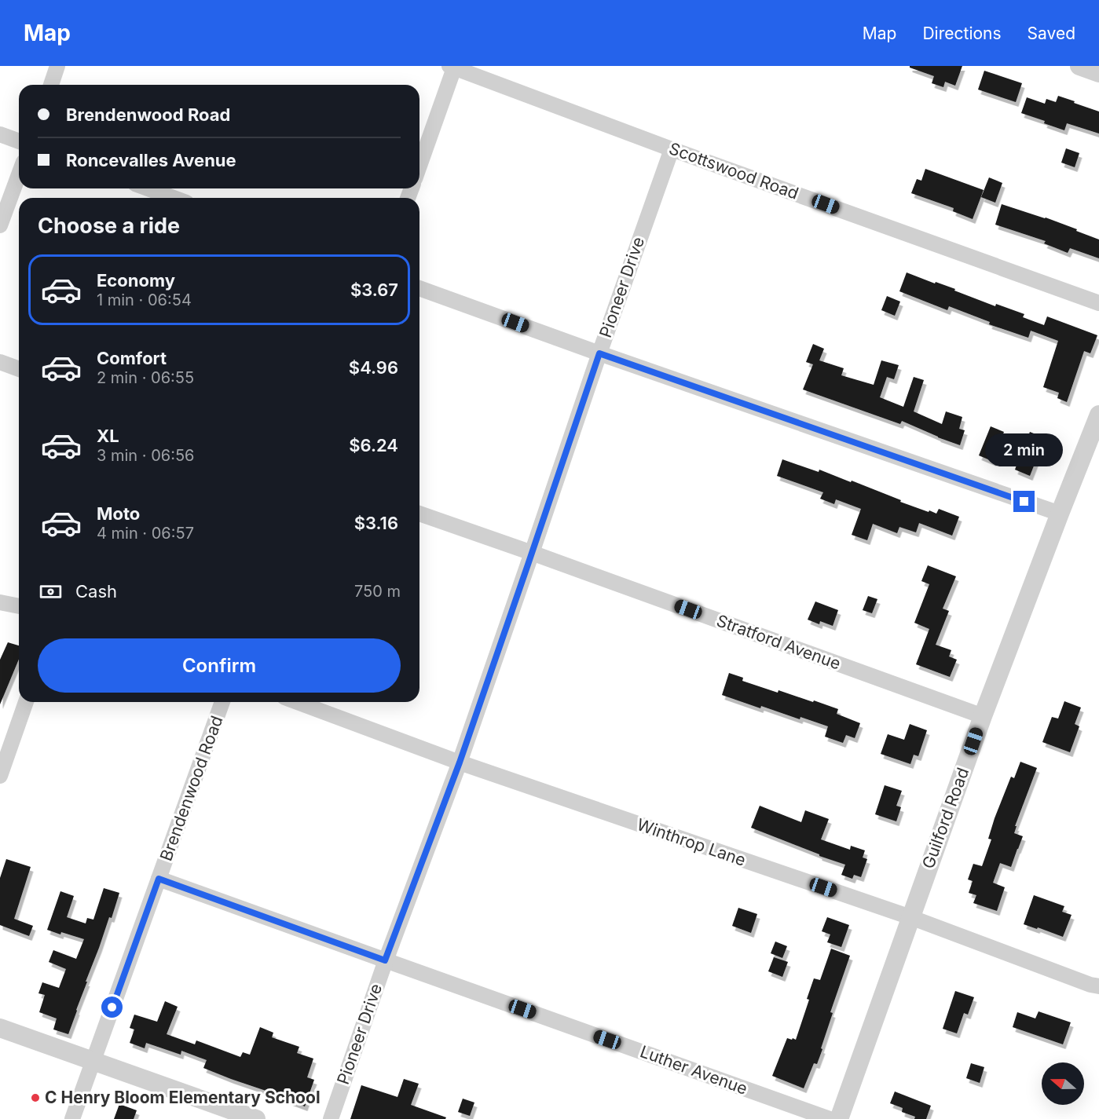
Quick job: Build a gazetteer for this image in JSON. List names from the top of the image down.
{
  "streets": {
    "street": [
      "Scottswood Road",
      "Pioneer Drive",
      "Stratford Avenue",
      "Brendenwood Road",
      "Guilford Road",
      "Winthrop Lane",
      "Luther Avenue"
    ]
  },
  "crossings": [
    ["Scottswood Road", "Pioneer Drive"],
    ["Pioneer Drive", "Stratford Avenue"],
    ["Pioneer Drive", "Winthrop Lane"],
    ["Pioneer Drive", "Luther Avenue"],
    ["Stratford Avenue", "Guilford Road"],
    ["Brendenwood Road", "Luther Avenue"],
    ["Guilford Road", "Winthrop Lane"]
  ],
  "places": ["C Henry Bloom Elementary School"],
  "north": "left",
  "page": {
    "header": "Map",
    "nav": ["Map", "Directions", "Saved"],
    "banner": ["Brendenwood Road", "Roncevalles Avenue"],
    "heading": "Choose a ride",
    "list": [
      {
        "name": "Economy",
        "note": "1 min · 06:54",
        "value": "$3.67"
      },
      {
        "name": "Comfort",
        "note": "2 min · 06:55",
        "value": "$4.96"
      },
      {
        "name": "XL",
        "note": "3 min · 06:56",
        "value": "$6.24"
      },
      {
        "name": "Moto",
        "note": "4 min · 06:57",
        "value": "$3.16"
      }
    ],
    "bubble": "2 min",
    "pay": ["Cash", "750 m"],
    "buttons": "Confirm"
  }
}
